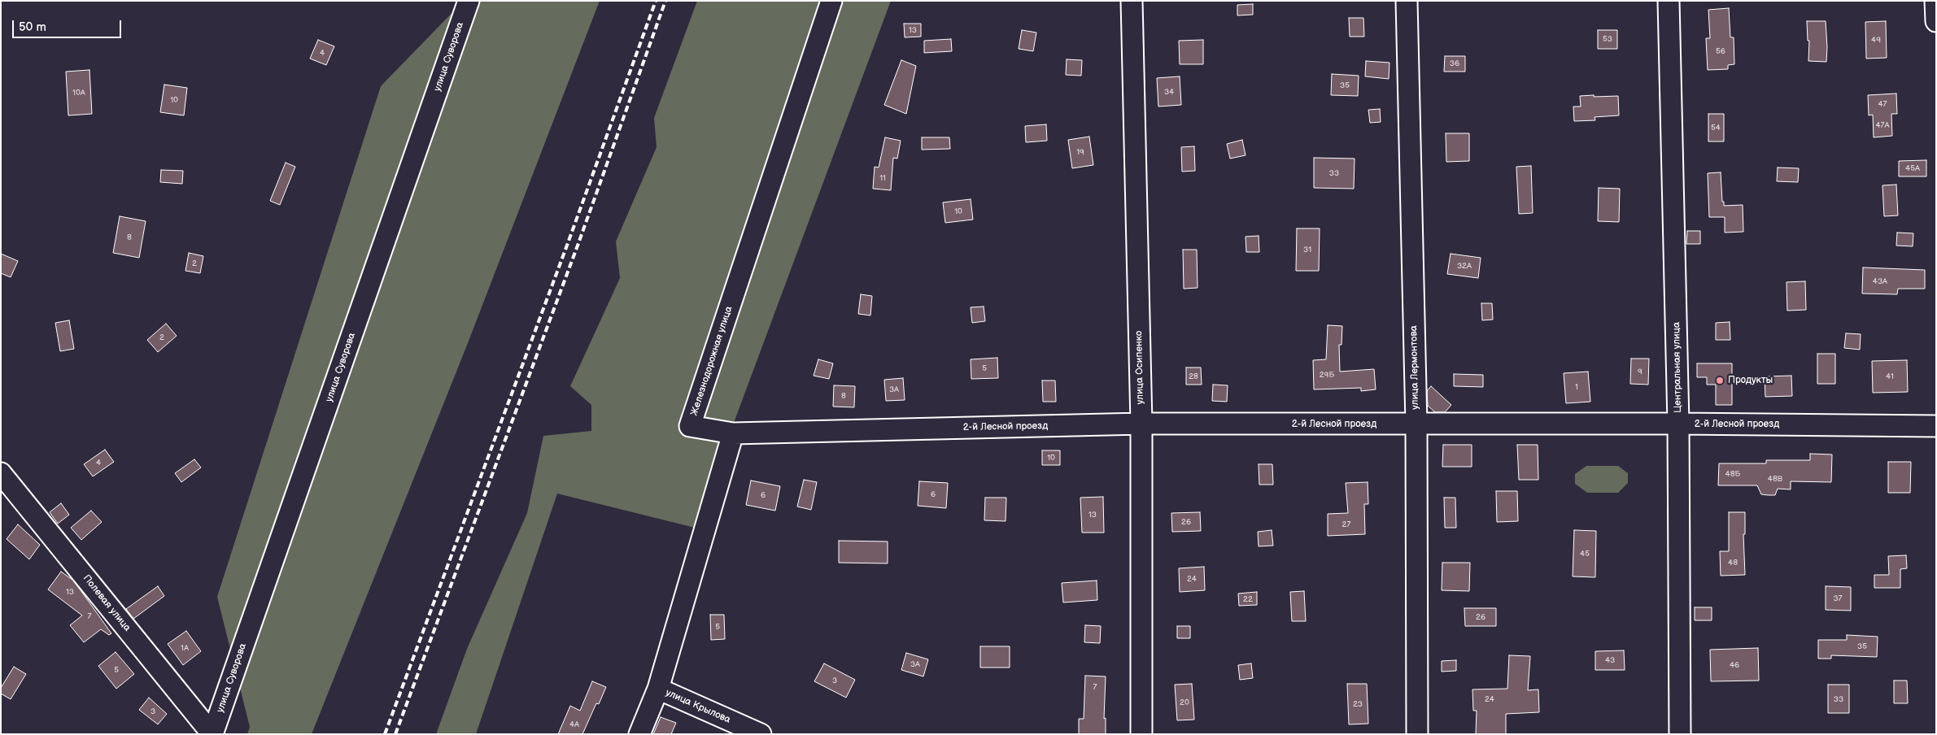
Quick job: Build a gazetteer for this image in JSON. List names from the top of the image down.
{
  "streets": {
    "street": [
      "улица Суворова",
      "Железнодорожная улица",
      "улица Осипенко",
      "улица Лермонтова",
      "Центральная улица",
      "2-й Лесной проезд",
      "Полевая улица",
      "улица Крылова"
    ]
  },
  "crossings": [
    ["улица Суворова", "Полевая улица"],
    ["Железнодорожная улица", "2-й Лесной проезд"],
    ["улица Осипенко", "2-й Лесной проезд"],
    ["улица Лермонтова", "2-й Лесной проезд"],
    ["Центральная улица", "2-й Лесной проезд"]
  ],
  "places": ["Продукты"],
  "house_numbers": [
    "13",
    "53",
    "49",
    "56",
    "4",
    "36",
    "35",
    "34",
    "10А",
    "10",
    "47",
    "47А",
    "54",
    "19",
    "45А",
    "33",
    "11",
    "10",
    "8",
    "31",
    "2",
    "32А",
    "43А",
    "2",
    "5",
    "9",
    "29Б",
    "28",
    "41",
    "1",
    "3А",
    "8",
    "10",
    "4",
    "48Б",
    "48В",
    "6",
    "6",
    "13",
    "26",
    "27",
    "45",
    "48",
    "24",
    "13",
    "37",
    "22",
    "7",
    "26",
    "5",
    "35",
    "1А",
    "43",
    "3А",
    "46",
    "5",
    "3",
    "7",
    "24",
    "33",
    "20",
    "23",
    "3",
    "4А"
  ],
  "scale_bar": "50 m"
}
